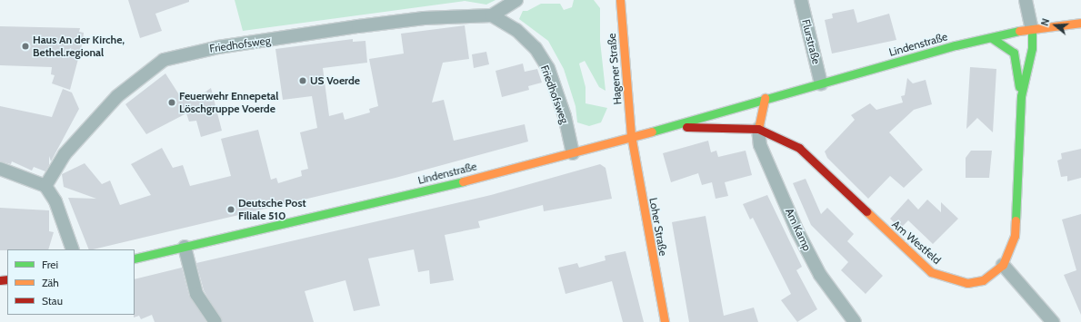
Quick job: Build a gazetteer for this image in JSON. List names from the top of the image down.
{
  "streets": {
    "main road": [
      "Lindenstraße",
      "Hagener Straße",
      "Loher Straße",
      "Am Westfeld"
    ],
    "street": ["Flurstraße", "Friedhofsweg", "Am Kamp"]
  },
  "crossings": [
    ["Flurstraße", "Lindenstraße"],
    ["Friedhofsweg", "Lindenstraße"],
    ["Lindenstraße", "Hagener Straße"],
    ["Lindenstraße", "Loher Straße"],
    ["Lindenstraße", "Am Westfeld"],
    ["Hagener Straße", "Loher Straße"],
    ["Am Kamp", "Am Westfeld"]
  ],
  "places": [
    "Haus An der Kirche, Bethel.regional",
    "US Voerde",
    "Feuerwehr Ennepetal Löschgruppe Voerde",
    "Deutsche Post Filiale 510"
  ],
  "legend": ["Frei", "Zäh", "Stau"],
  "north": "left"
}
